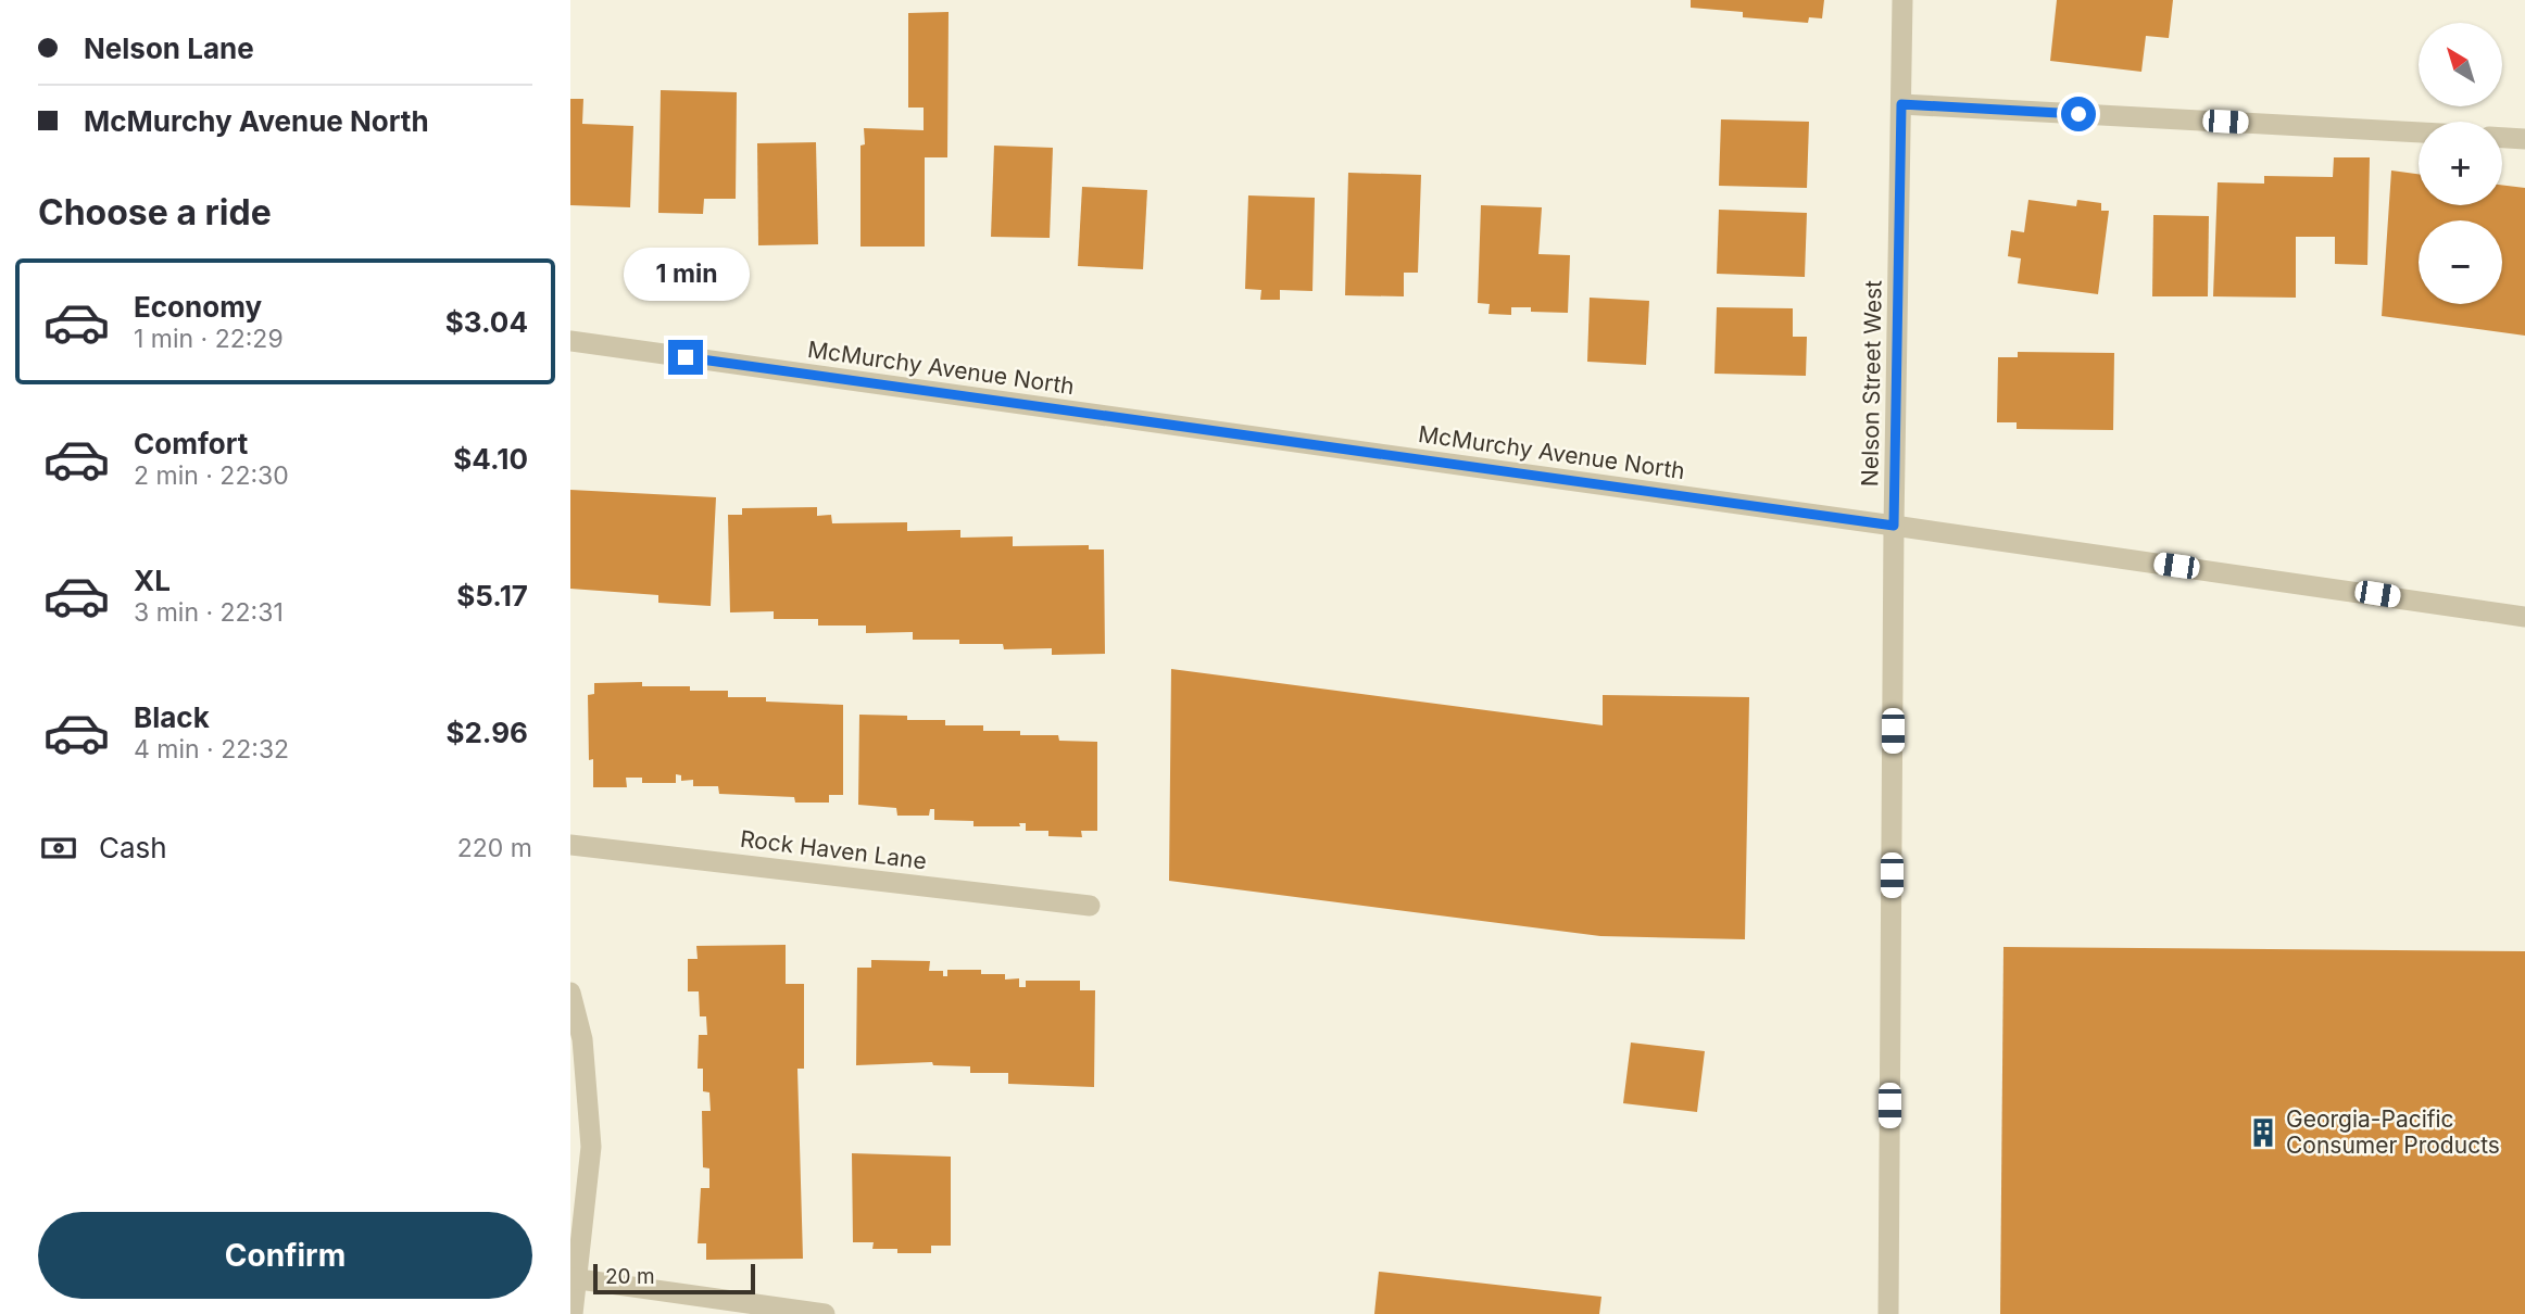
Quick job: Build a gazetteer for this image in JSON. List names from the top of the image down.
{
  "streets": {
    "street": ["McMurchy Avenue North", "Nelson Street West", "Rock Haven Lane"]
  },
  "crossings": [
    ["McMurchy Avenue North", "Nelson Street West"]
  ],
  "places": {
    "building": ["Georgia-Pacific Consumer Products"]
  },
  "scale_bar": "20 m",
  "north": "top left",
  "page": {
    "banner": ["Nelson Lane", "McMurchy Avenue North"],
    "map_buttons": ["+", "−"],
    "heading": "Choose a ride",
    "bubble": "1 min",
    "list": [
      {
        "name": "Economy",
        "note": "1 min · 22:29",
        "value": "$3.04"
      },
      {
        "name": "Comfort",
        "note": "2 min · 22:30",
        "value": "$4.10"
      },
      {
        "name": "XL",
        "note": "3 min · 22:31",
        "value": "$5.17"
      },
      {
        "name": "Black",
        "note": "4 min · 22:32",
        "value": "$2.96"
      }
    ],
    "pay": ["Cash", "220 m"],
    "buttons": "Confirm",
    "scale": "20 m"
  }
}
